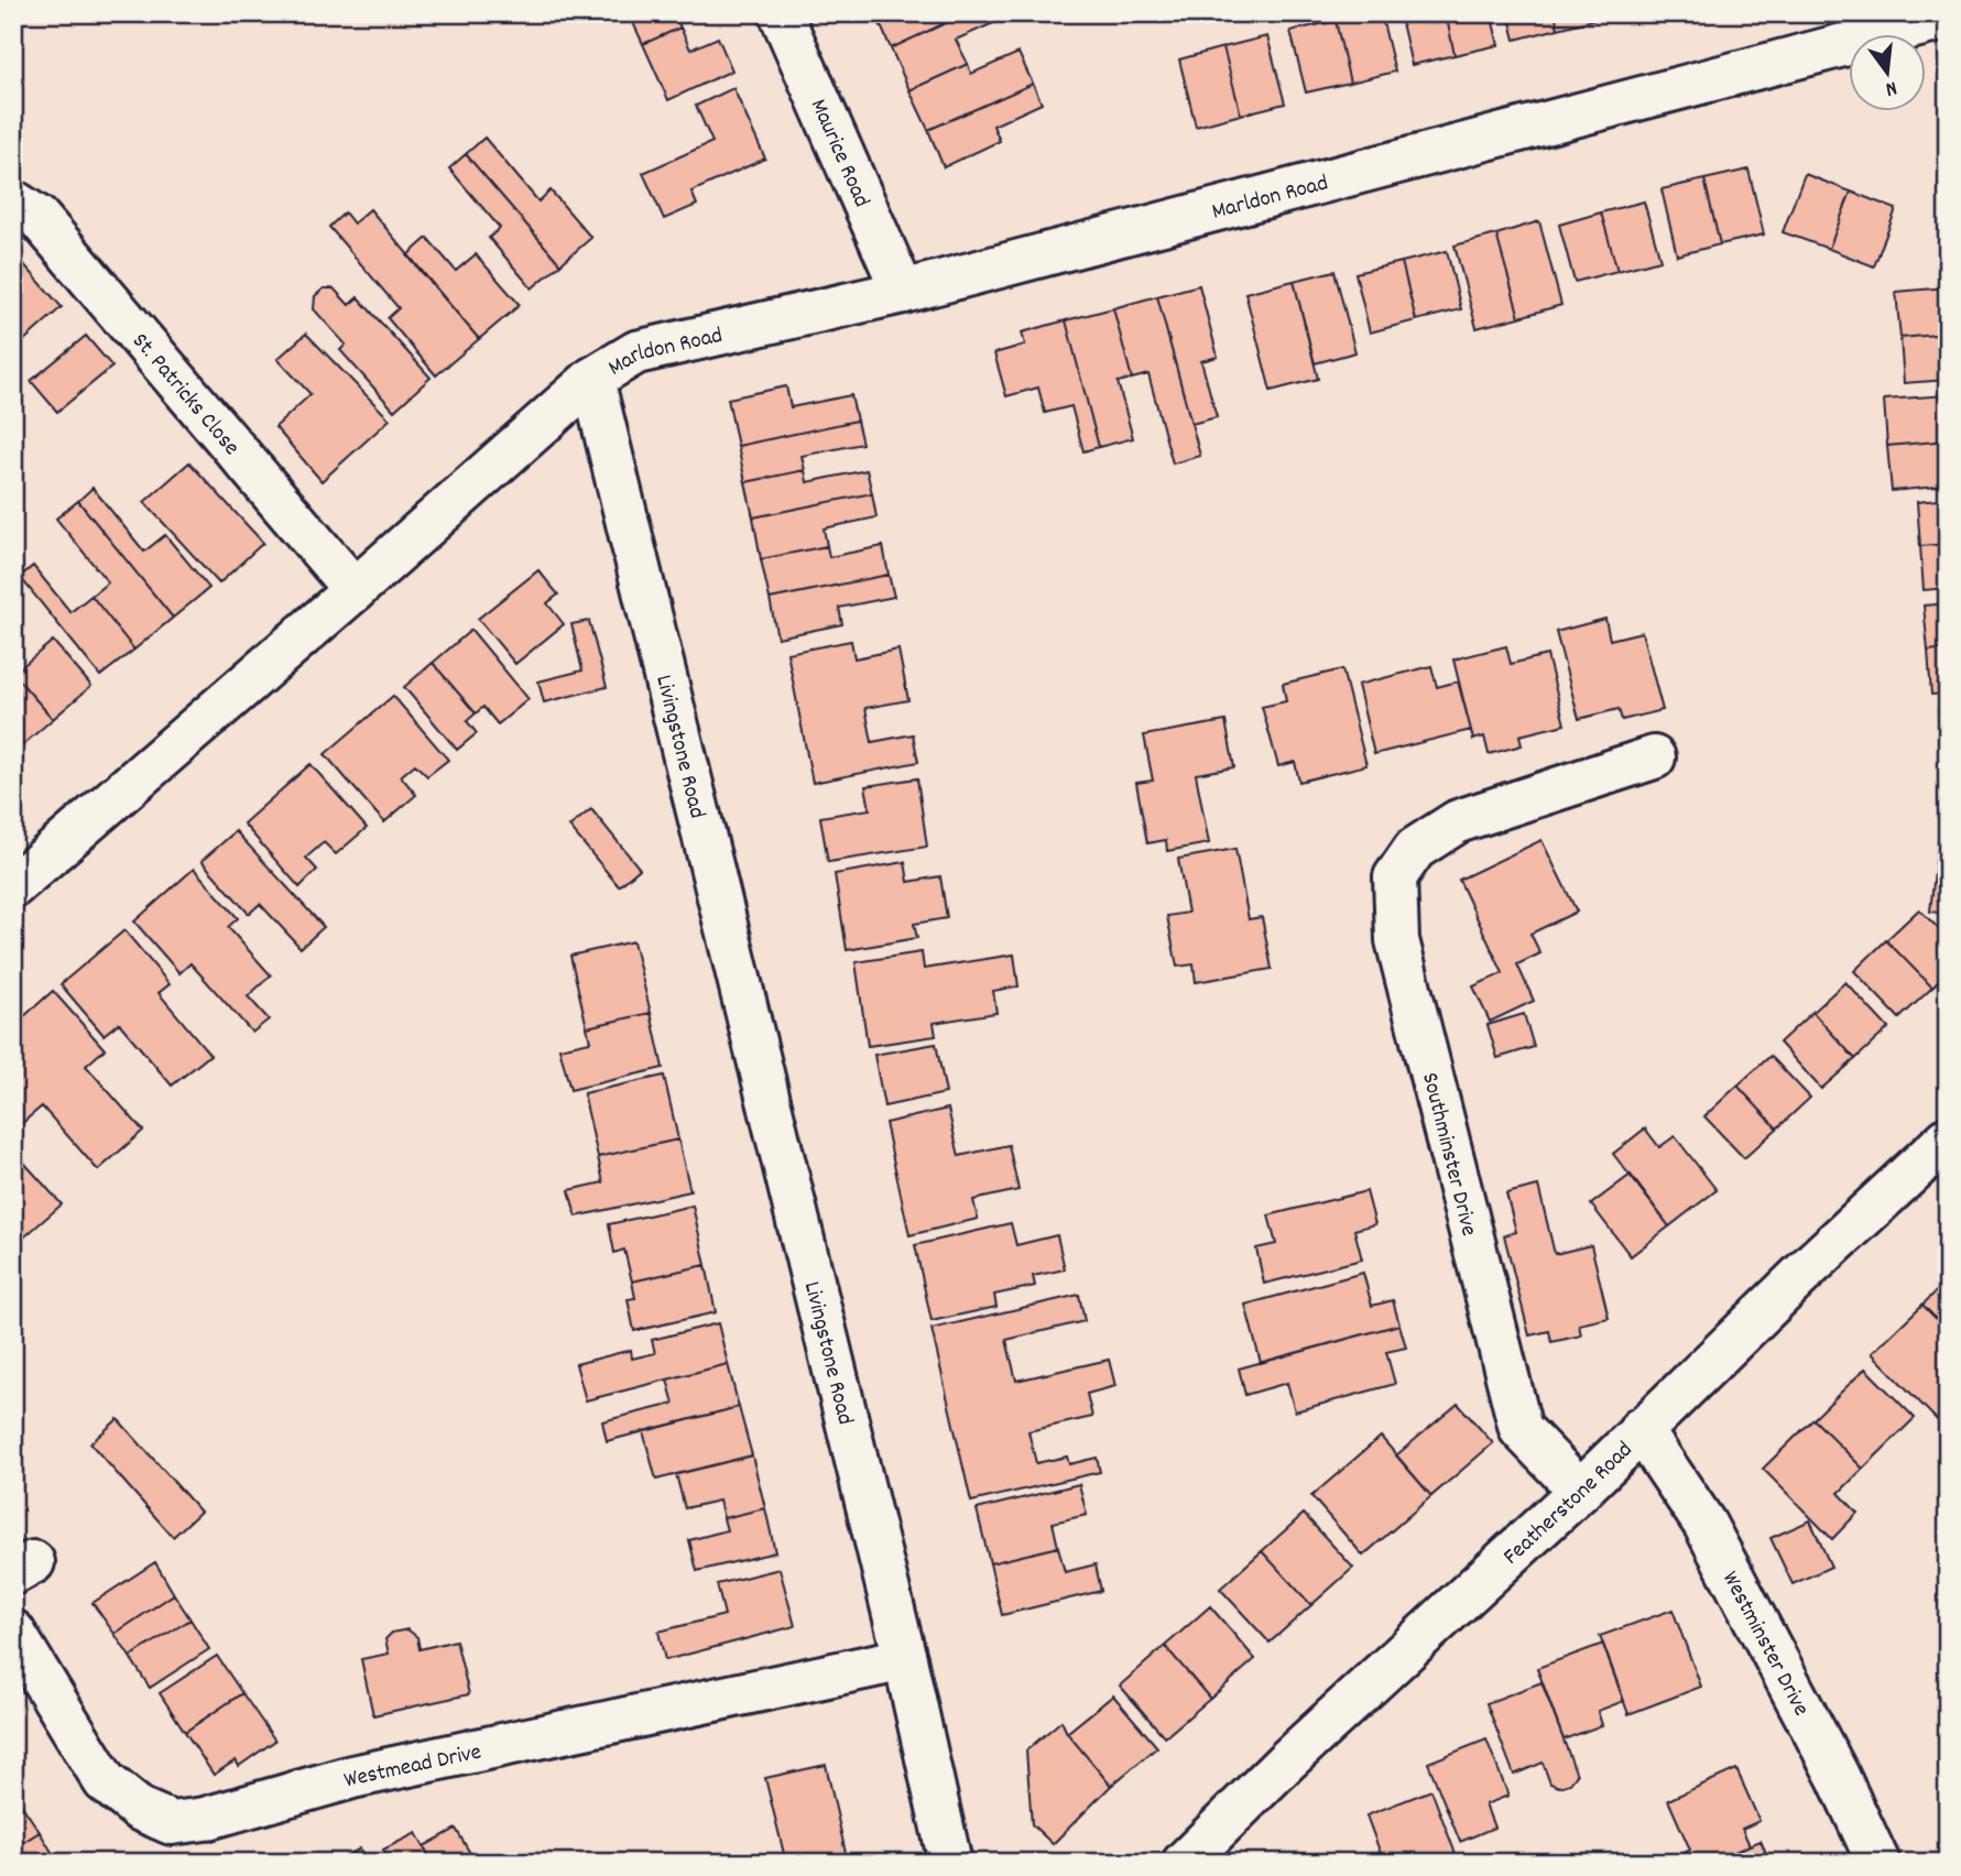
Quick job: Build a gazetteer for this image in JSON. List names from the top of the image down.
{
  "streets": {
    "street": [
      "Maurice Road",
      "Marldon Road",
      "St. Patricks Close",
      "Livingstone Road",
      "Southminster Drive",
      "Featherstone Road",
      "Westminster Drive",
      "Westmead Drive"
    ]
  },
  "crossings": [
    ["Maurice Road", "Marldon Road"],
    ["Marldon Road", "Livingstone Road"],
    ["Livingstone Road", "Westmead Drive"],
    ["Southminster Drive", "Featherstone Road"],
    ["Featherstone Road", "Westminster Drive"]
  ],
  "north": "bottom"
}
